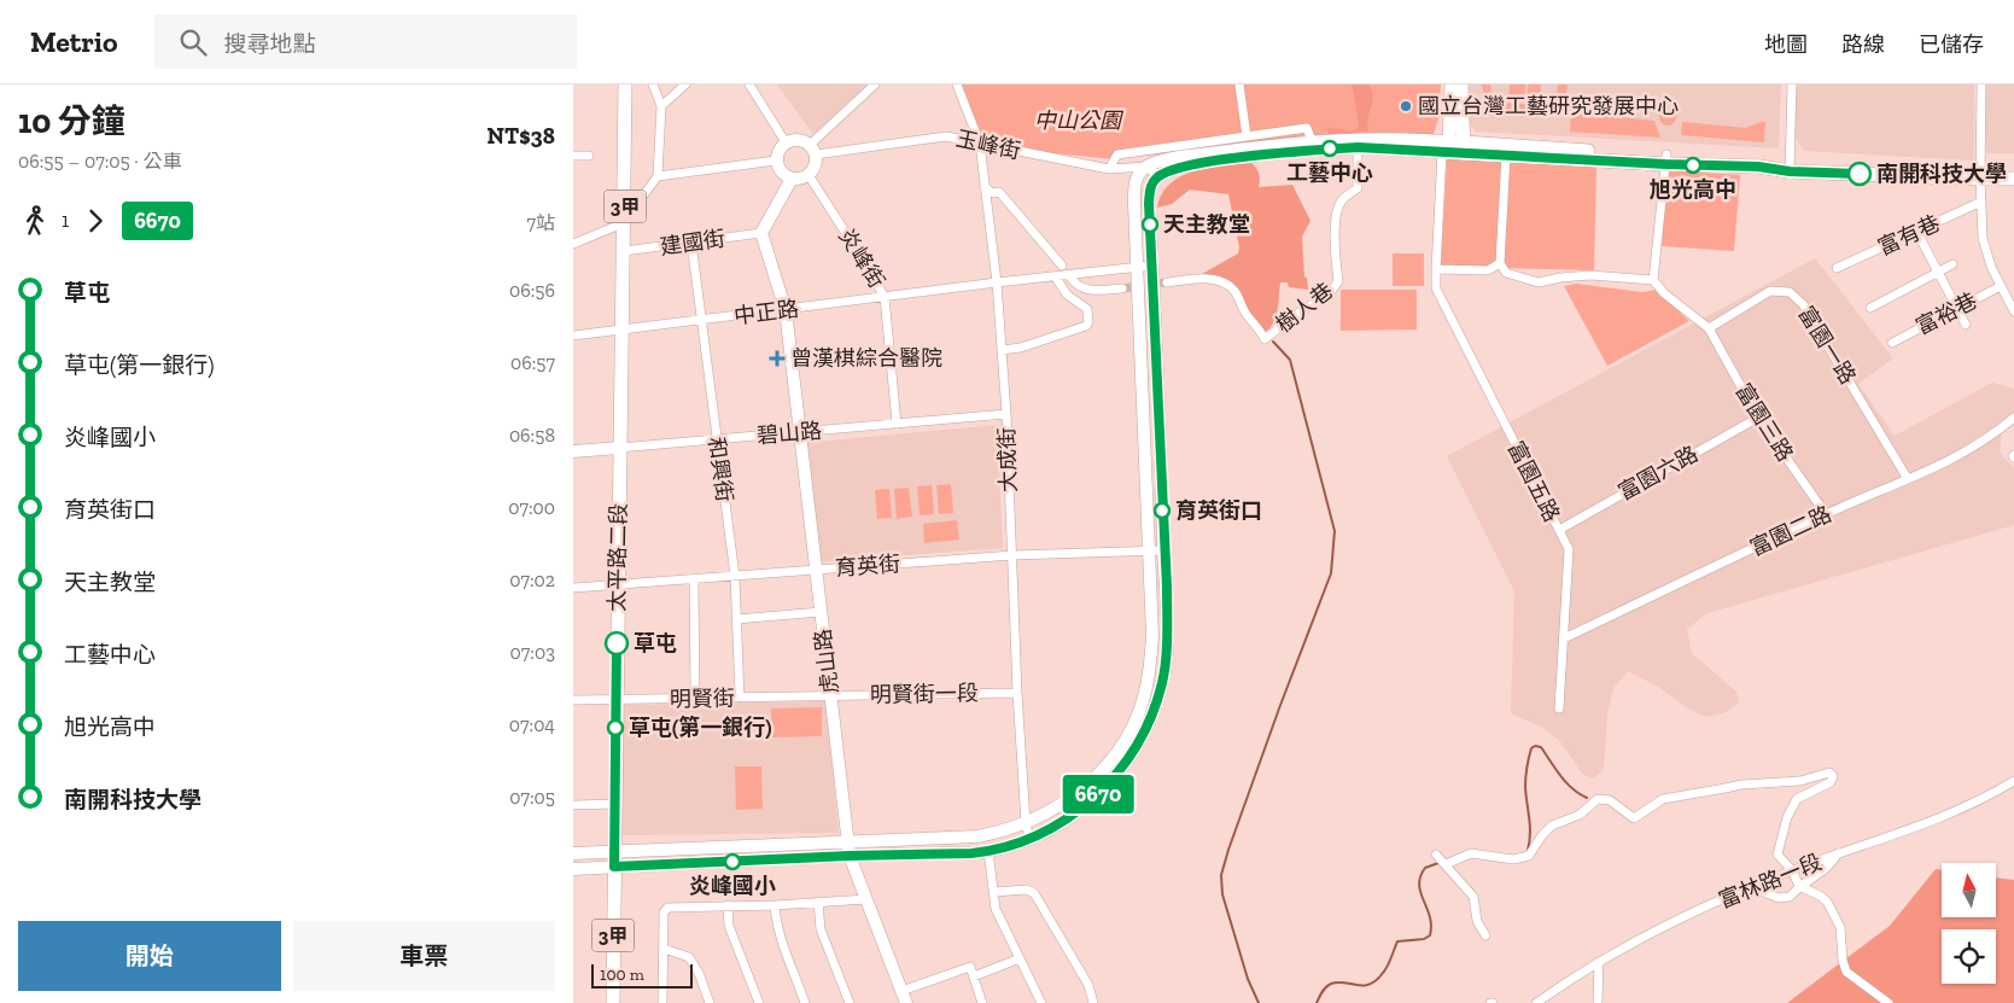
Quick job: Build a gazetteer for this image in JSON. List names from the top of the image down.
{
  "streets": {
    "main road": ["3甲", "太平路二段"],
    "street": [
      "玉峰街",
      "富有巷",
      "建國街",
      "炎峰街",
      "樹人巷",
      "中正路",
      "富裕巷",
      "富園一路",
      "富園三路",
      "碧山路",
      "大成街",
      "和興街",
      "富園六路",
      "富園五路",
      "富園二路",
      "育英街",
      "虎山路",
      "明賢街一段",
      "明賢街",
      "富林路一段"
    ]
  },
  "crossings": [
    ["玉峰街", "炎峰街"],
    ["玉峰街", "大成街"],
    ["3甲", "建國街"],
    ["3甲", "中正路"],
    ["3甲", "太平路二段"],
    ["建國街", "和興街"],
    ["建國街", "虎山路"],
    ["炎峰街", "中正路"],
    ["炎峰街", "碧山路"],
    ["中正路", "大成街"],
    ["中正路", "和興街"],
    ["中正路", "太平路二段"],
    ["中正路", "虎山路"],
    ["富園一路", "富園三路"],
    ["富園一路", "富園二路"],
    ["富園三路", "富園六路"],
    ["富園三路", "富園二路"],
    ["碧山路", "大成街"],
    ["碧山路", "和興街"],
    ["碧山路", "太平路二段"],
    ["碧山路", "虎山路"],
    ["大成街", "育英街"],
    ["大成街", "明賢街一段"],
    ["和興街", "育英街"],
    ["和興街", "明賢街"],
    ["富園六路", "富園五路"],
    ["富園五路", "富園二路"],
    ["太平路二段", "育英街"],
    ["太平路二段", "明賢街"],
    ["育英街", "虎山路"],
    ["虎山路", "明賢街一段"],
    ["虎山路", "明賢街"],
    ["明賢街一段", "明賢街"]
  ],
  "parks": ["中山公園"],
  "places": {
    "other": [
      "國立台灣工藝研究發展中心",
      "工藝中心",
      "旭光高中",
      "南開科技大學",
      "天主教堂",
      "育英街口",
      "草屯",
      "草屯(第一銀行)",
      "炎峰國小"
    ],
    "health": ["曾漢棋綜合醫院"]
  },
  "lines": ["bus line 6670"],
  "scale_bar": "100 m",
  "north": "top",
  "page": {
    "header": "Metrio",
    "search": "搜尋地點",
    "nav": ["地圖", "路線", "已儲存"],
    "heading": ["10 分鐘", "06:55 – 07:05 · 公車", "NT$38"],
    "on_map": "6670",
    "legs": ["1", "6670", "7站"],
    "list": [
      {
        "name": "草屯",
        "value": "06:56"
      },
      {
        "name": "草屯(第一銀行)",
        "value": "06:57"
      },
      {
        "name": "炎峰國小",
        "value": "06:58"
      },
      {
        "name": "育英街口",
        "value": "07:00"
      },
      {
        "name": "天主教堂",
        "value": "07:02"
      },
      {
        "name": "工藝中心",
        "value": "07:03"
      },
      {
        "name": "旭光高中",
        "value": "07:04"
      },
      {
        "name": "南開科技大學",
        "value": "07:05"
      }
    ],
    "buttons": ["開始", "車票"],
    "scale": "100 m"
  }
}
